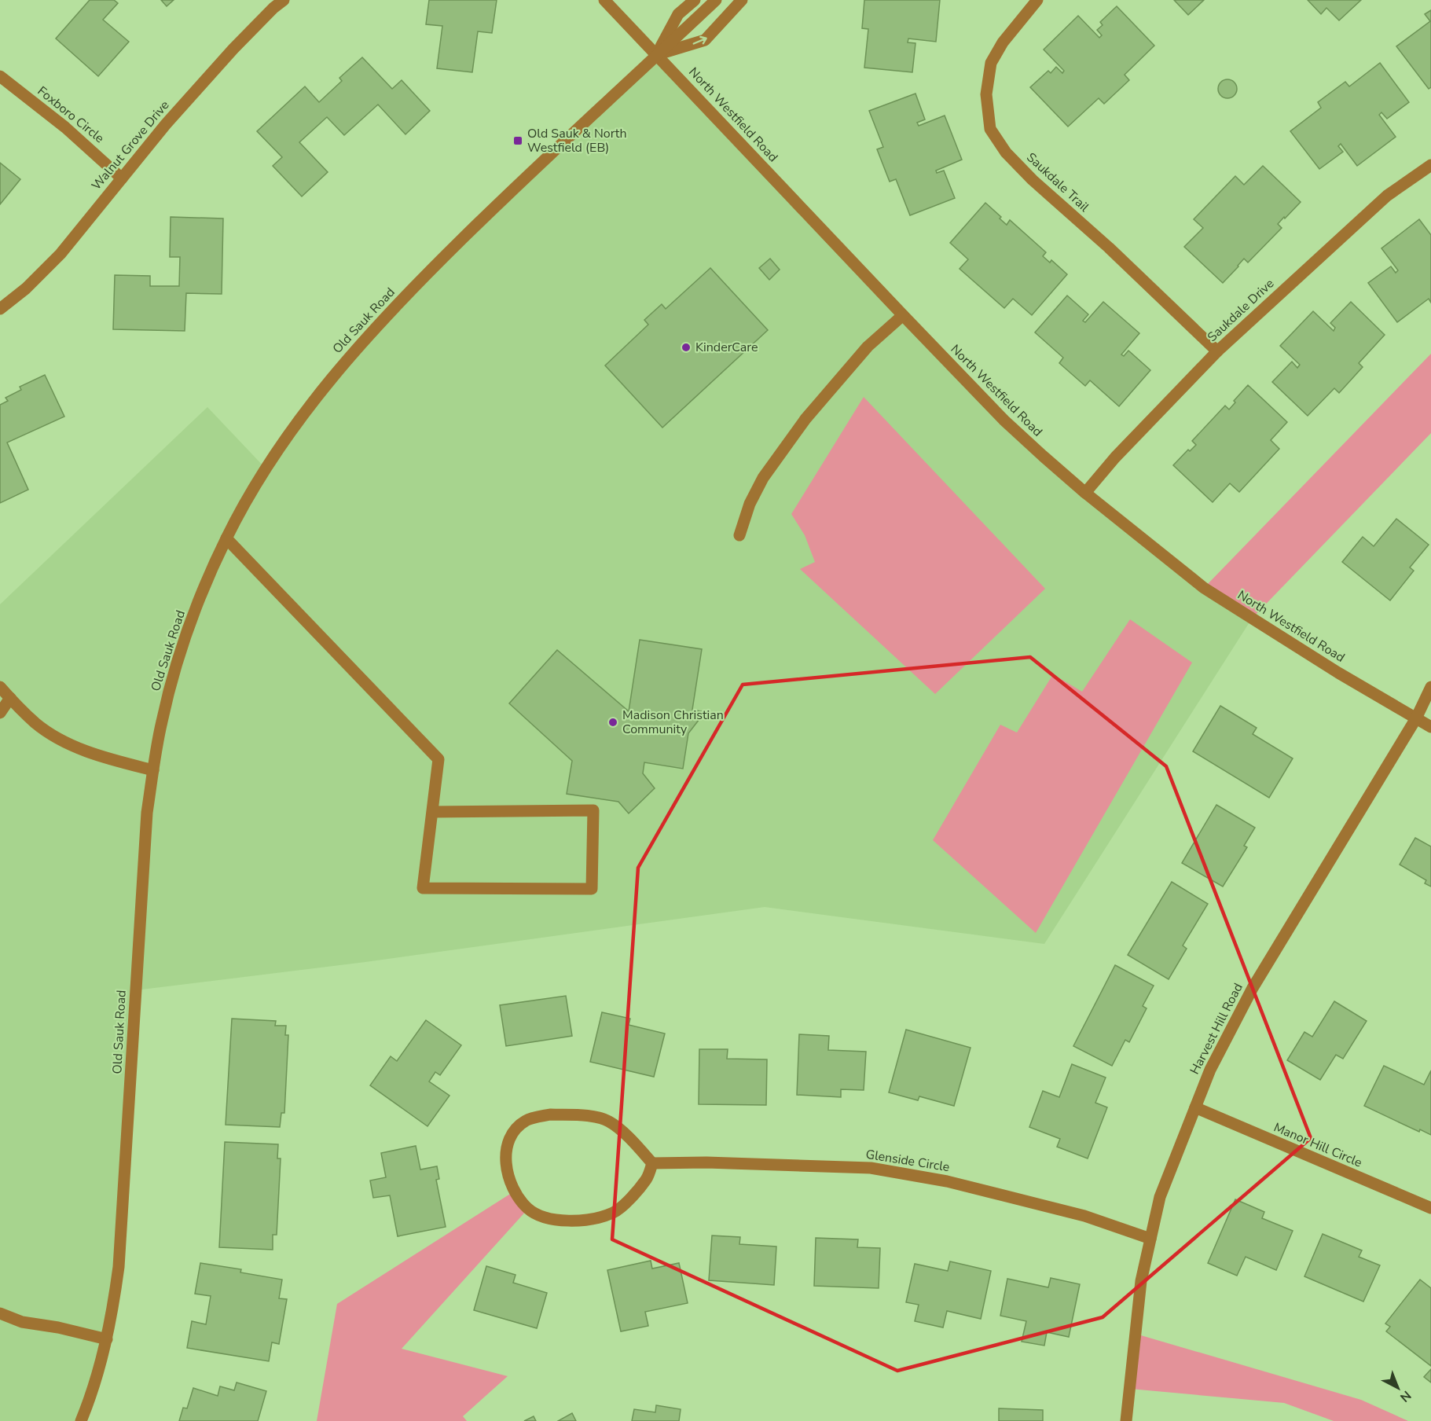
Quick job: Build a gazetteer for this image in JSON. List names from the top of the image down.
{
  "streets": {
    "street": [
      "Foxboro Circle",
      "North Westfield Road",
      "Walnut Grove Drive",
      "Saukdale Trail",
      "Saukdale Drive",
      "Old Sauk Road",
      "Harvest Hill Road",
      "Manor Hill Circle",
      "Glenside Circle"
    ]
  },
  "crossings": [
    ["Foxboro Circle", "Walnut Grove Drive"],
    ["North Westfield Road", "Saukdale Drive"],
    ["North Westfield Road", "Old Sauk Road"],
    ["North Westfield Road", "Harvest Hill Road"],
    ["Saukdale Trail", "Saukdale Drive"],
    ["Harvest Hill Road", "Manor Hill Circle"],
    ["Harvest Hill Road", "Glenside Circle"]
  ],
  "places": {
    "transit": ["Old Sauk & North Westfield (EB)"],
    "other": ["KinderCare", "Madison Christian Community"]
  },
  "north": "bottom right"
}
